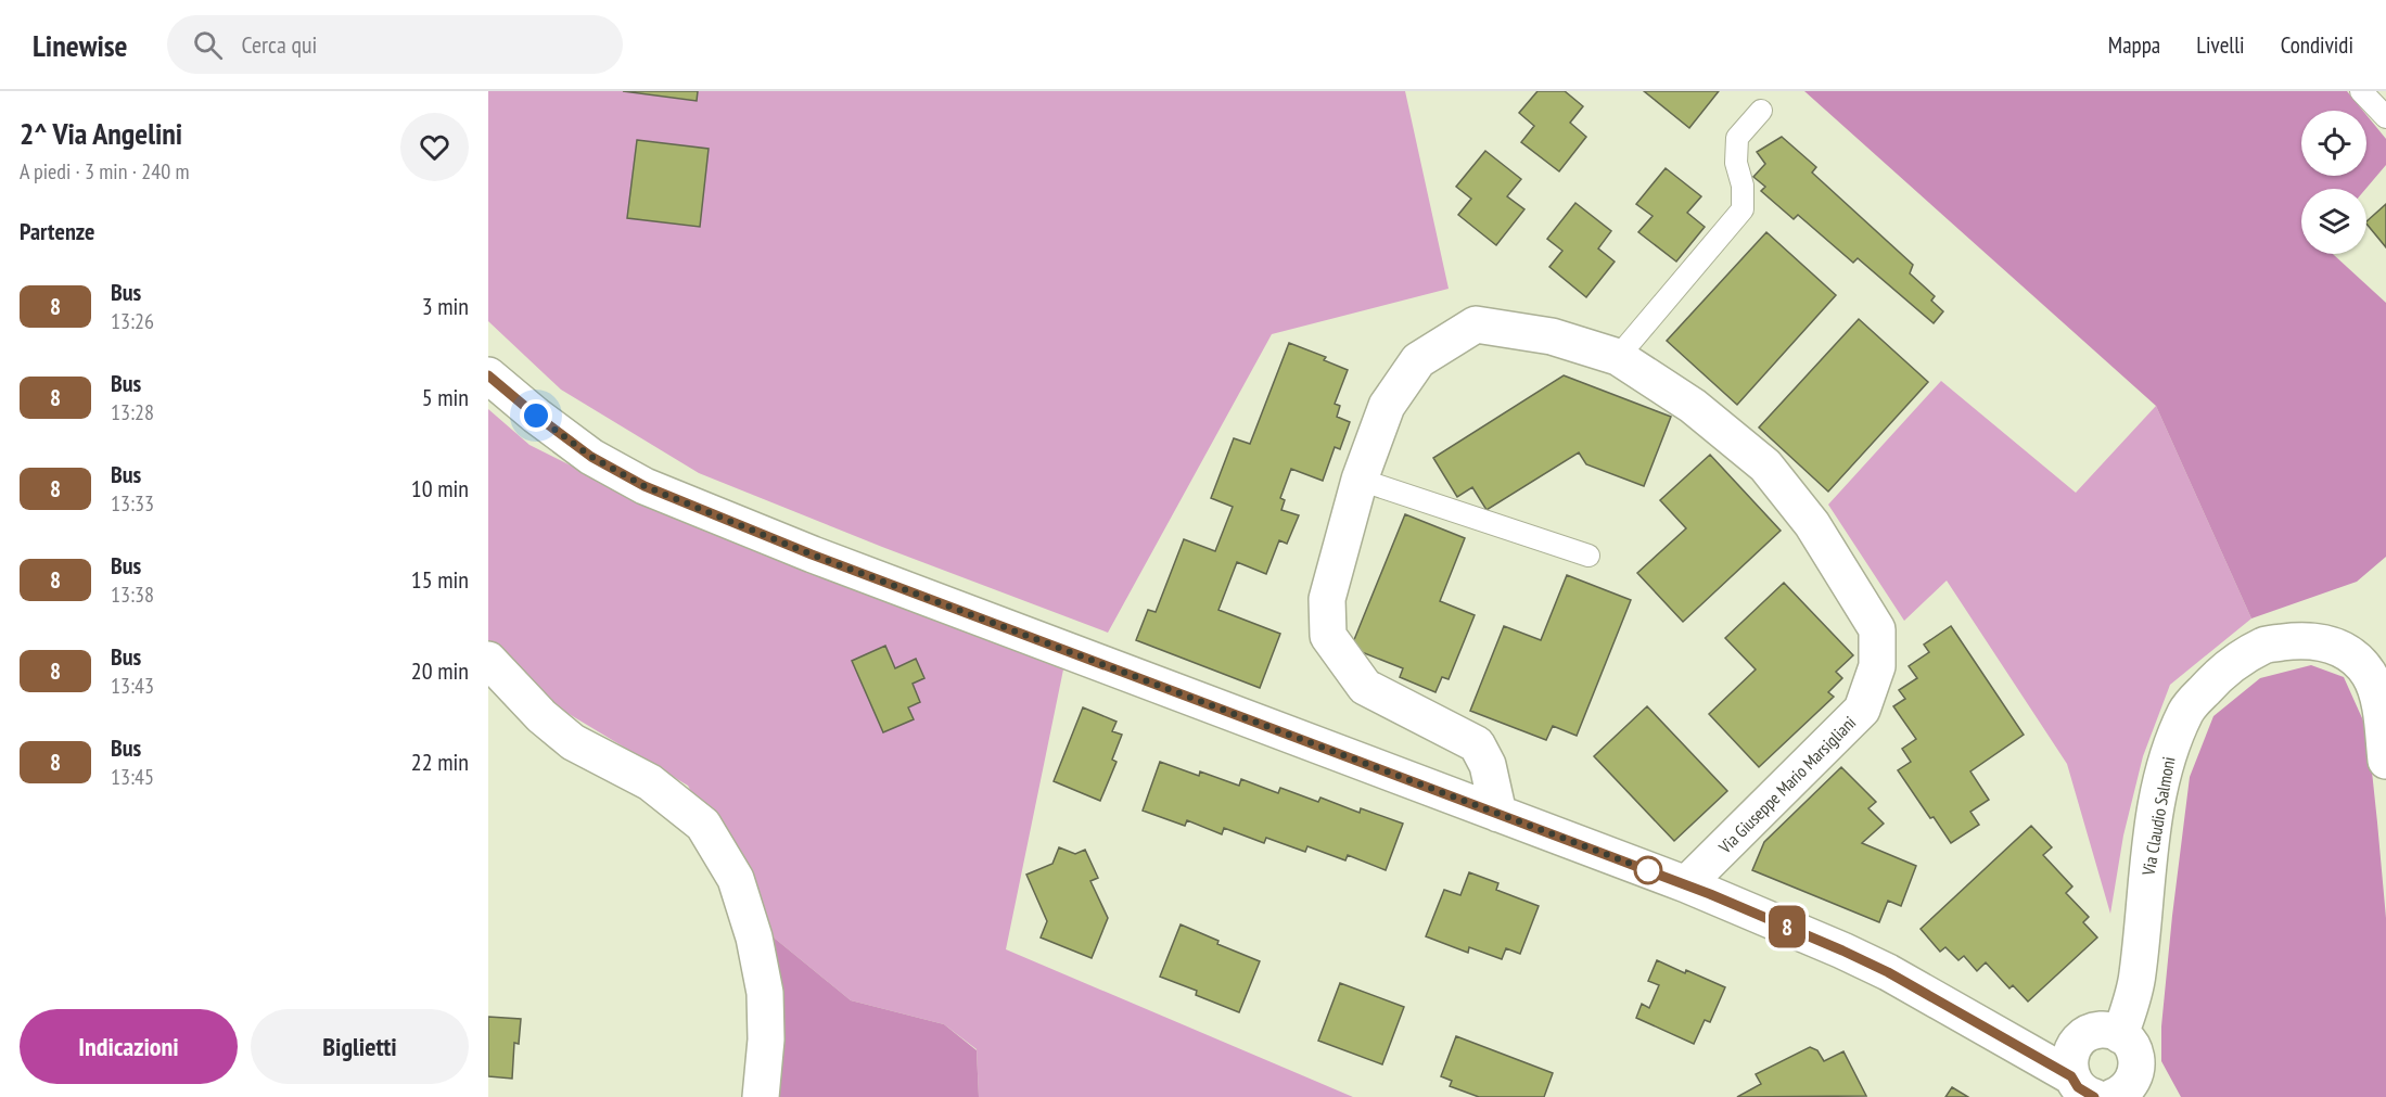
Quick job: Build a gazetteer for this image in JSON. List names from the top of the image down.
{
  "streets": {
    "street": ["Via Giuseppe Mario Marsigliani", "Via Claudio Salmoni"]
  },
  "lines": ["bus line 8"],
  "page": {
    "header": "Linewise",
    "search": "Cerca qui",
    "nav": ["Mappa", "Livelli", "Condividi"],
    "heading": [
      ["2^ Via Angelini", "A piedi · 3 min · 240 m"],
      "Partenze"
    ],
    "on_map": "8",
    "list": [
      {
        "mark": "8",
        "name": "Bus",
        "note": "13:26",
        "value": "3 min"
      },
      {
        "mark": "8",
        "name": "Bus",
        "note": "13:28",
        "value": "5 min"
      },
      {
        "mark": "8",
        "name": "Bus",
        "note": "13:33",
        "value": "10 min"
      },
      {
        "mark": "8",
        "name": "Bus",
        "note": "13:38",
        "value": "15 min"
      },
      {
        "mark": "8",
        "name": "Bus",
        "note": "13:43",
        "value": "20 min"
      },
      {
        "mark": "8",
        "name": "Bus",
        "note": "13:45",
        "value": "22 min"
      }
    ],
    "buttons": ["Indicazioni", "Biglietti"]
  }
}
